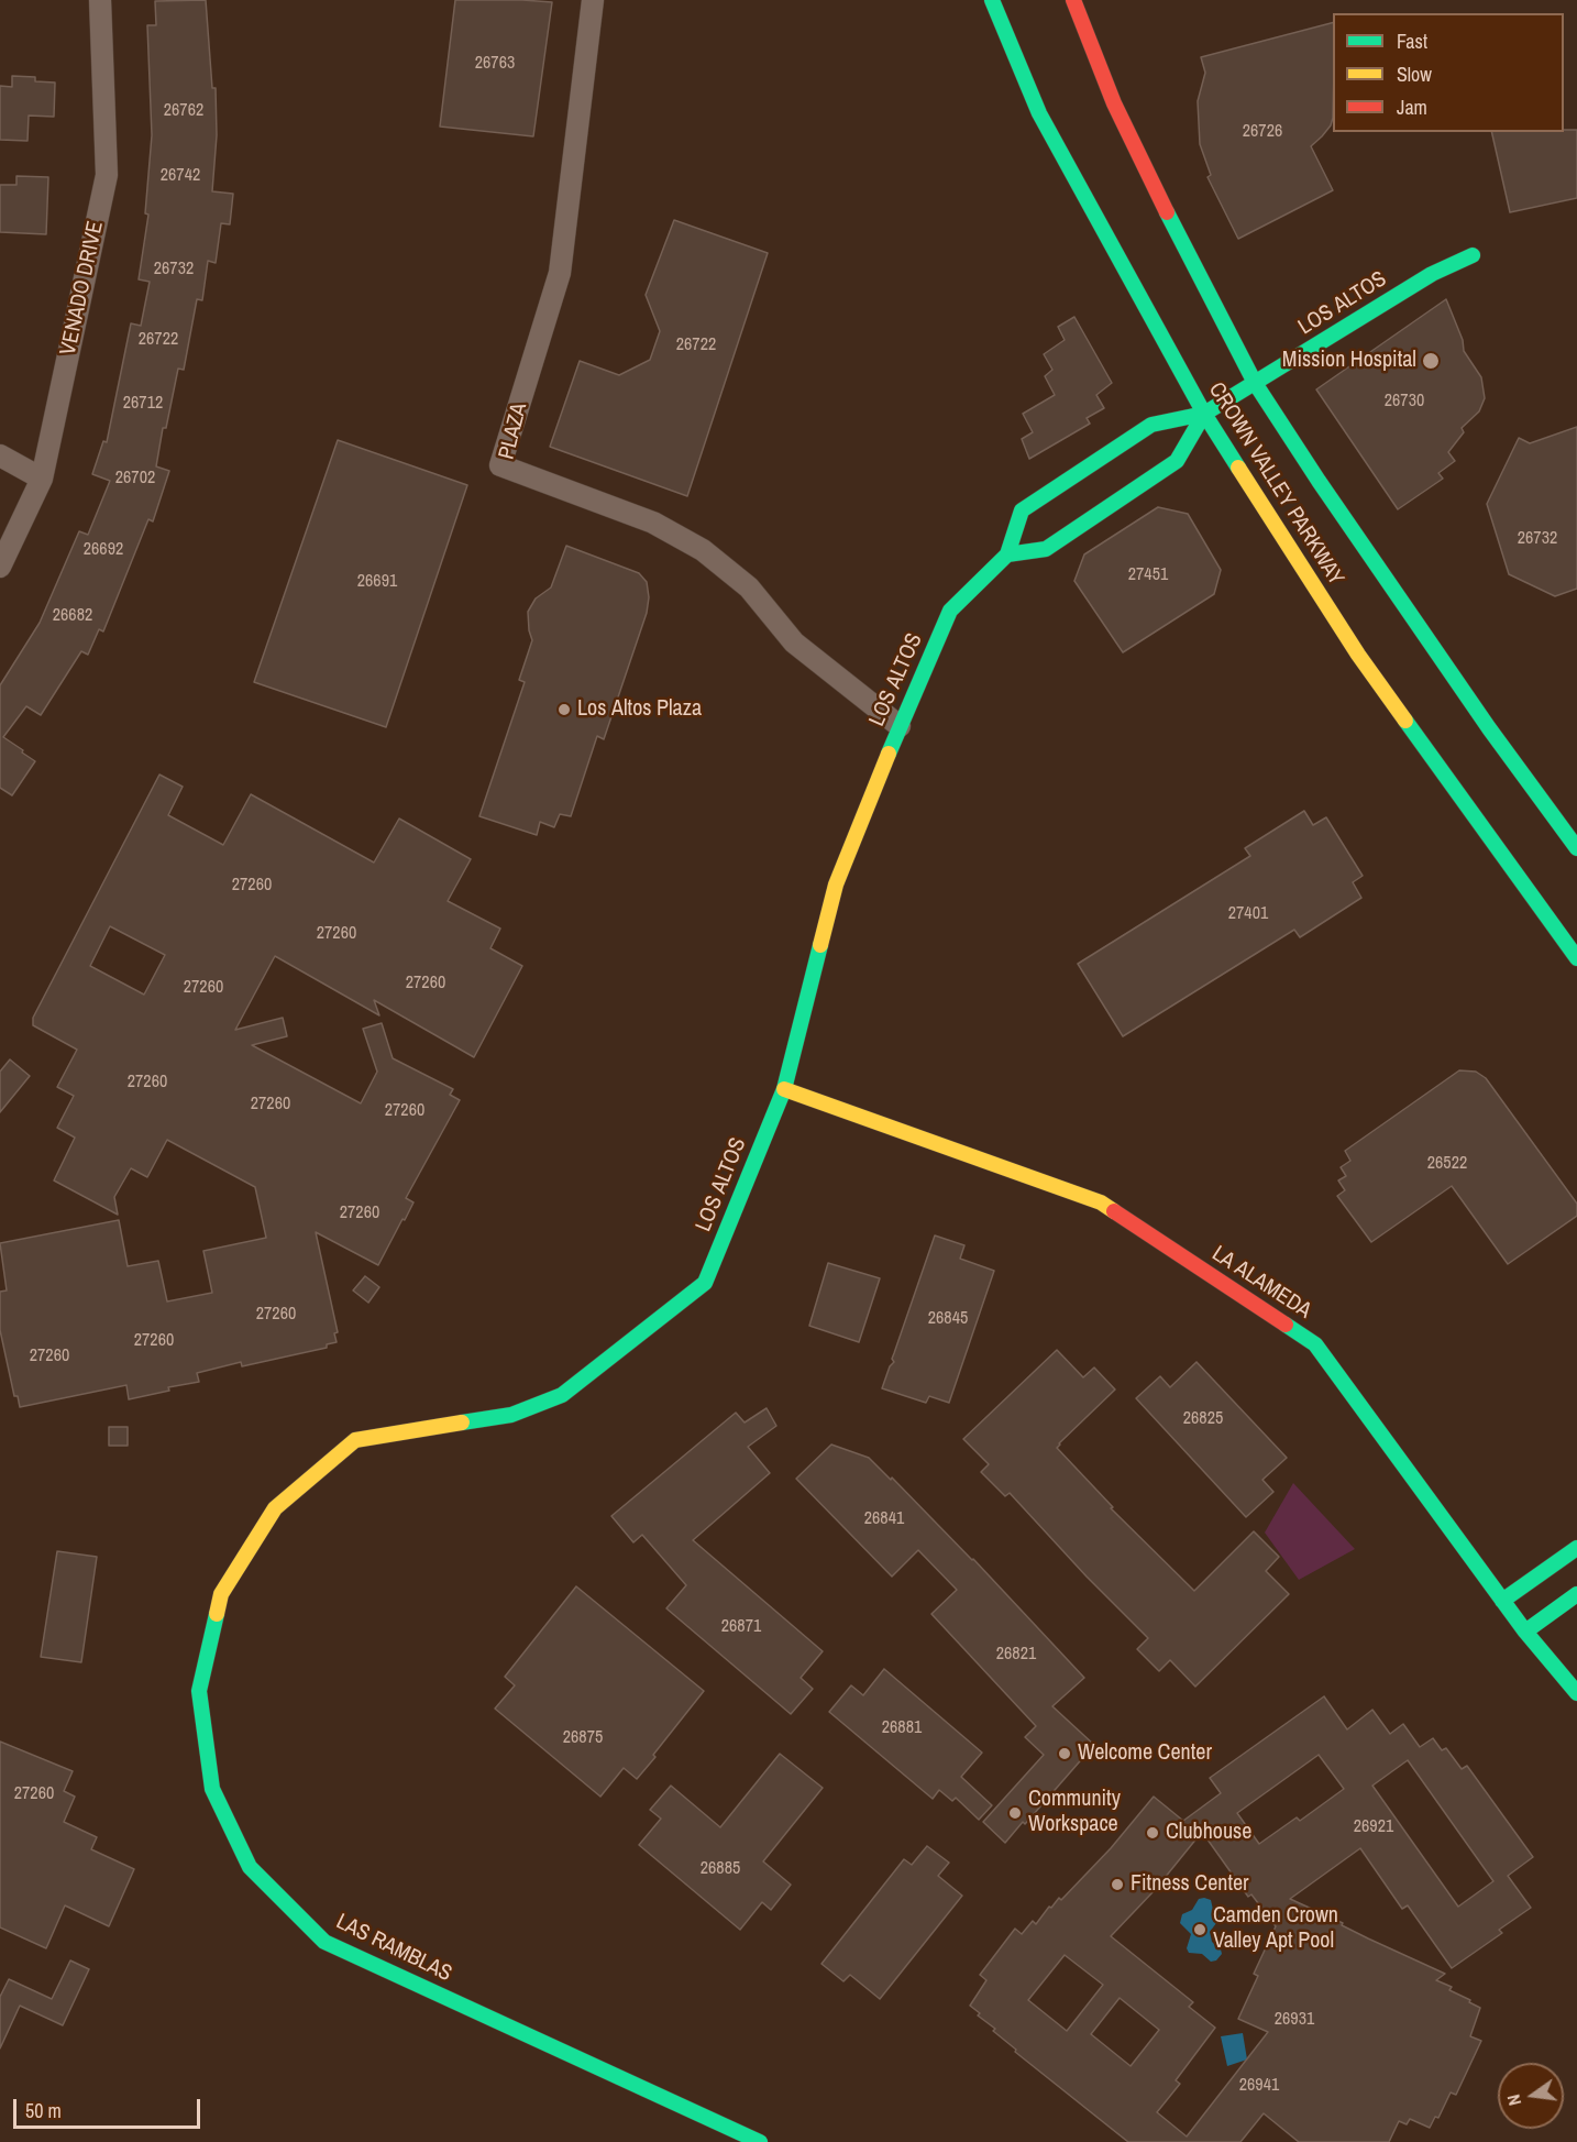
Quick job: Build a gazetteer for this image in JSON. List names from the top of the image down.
{
  "streets": {
    "street": [
      "VENADO DRIVE",
      "LOS ALTOS",
      "PLAZA",
      "CROWN VALLEY PARKWAY",
      "LA ALAMEDA",
      "LAS RAMBLAS"
    ]
  },
  "crossings": [
    ["LOS ALTOS", "PLAZA"],
    ["LOS ALTOS", "CROWN VALLEY PARKWAY"],
    ["LOS ALTOS", "LA ALAMEDA"],
    ["LOS ALTOS", "LAS RAMBLAS"]
  ],
  "places": [
    "Mission Hospital",
    "Los Altos Plaza",
    "Welcome Center",
    "Community Workspace",
    "Clubhouse",
    "Fitness Center",
    "Camden Crown Valley Apt Pool"
  ],
  "house_numbers": [
    "26763",
    "26762",
    "26726",
    "26742",
    "26732",
    "26722",
    "26722",
    "26730",
    "26712",
    "26702",
    "26732",
    "26692",
    "27451",
    "26691",
    "26682",
    "27260",
    "27401",
    "27260",
    "27260",
    "27260",
    "27260",
    "27260",
    "27260",
    "26522",
    "27260",
    "27260",
    "26845",
    "27260",
    "27260",
    "26825",
    "26841",
    "26871",
    "26821",
    "26881",
    "26875",
    "27260",
    "26921",
    "26885",
    "26931",
    "26941"
  ],
  "legend": ["Fast", "Slow", "Jam"],
  "scale_bar": "50 m",
  "north": "left"
}
